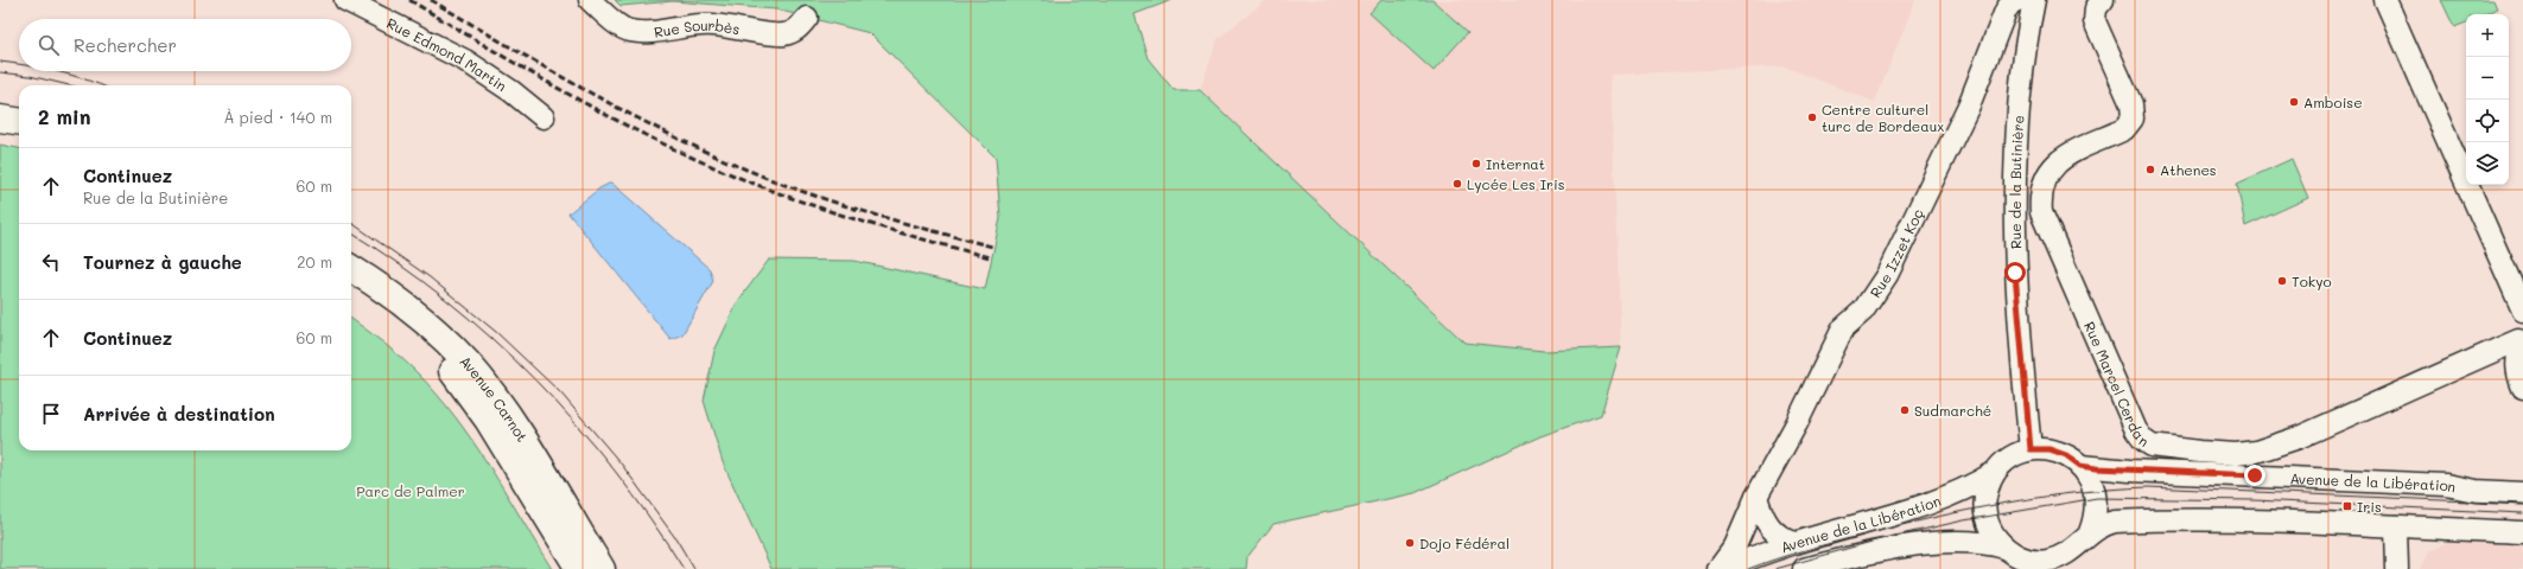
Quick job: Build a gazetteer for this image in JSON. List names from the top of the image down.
{
  "streets": {
    "main road": ["Avenue Carnot"],
    "street": [
      "Rue Sourbès",
      "Rue Edmond Martin",
      "Rue de la Butinière",
      "Rue Izzet Koç",
      "Rue Marcel Cerdan",
      "Avenue de la Libération"
    ]
  },
  "crossings": [
    ["Rue de la Butinière", "Avenue de la Libération"]
  ],
  "parks": ["Parc de Palmer"],
  "places": {
    "other": [
      "Amboise",
      "Centre culturel turc de Bordeaux",
      "Internat",
      "Athenes",
      "Lycée Les Iris",
      "Tokyo",
      "Sudmarché",
      "Dojo Fédéral"
    ],
    "transit": ["Iris"]
  },
  "page": {
    "map_buttons": ["+", "−"],
    "search": "Rechercher",
    "heading": ["2 min", "À pied · 140 m"],
    "list": [
      ["Continuez", "Rue de la Butinière", "60 m"],
      ["Tournez à gauche", "20 m"],
      ["Continuez", "60 m"],
      "Arrivée à destination"
    ]
  }
}
